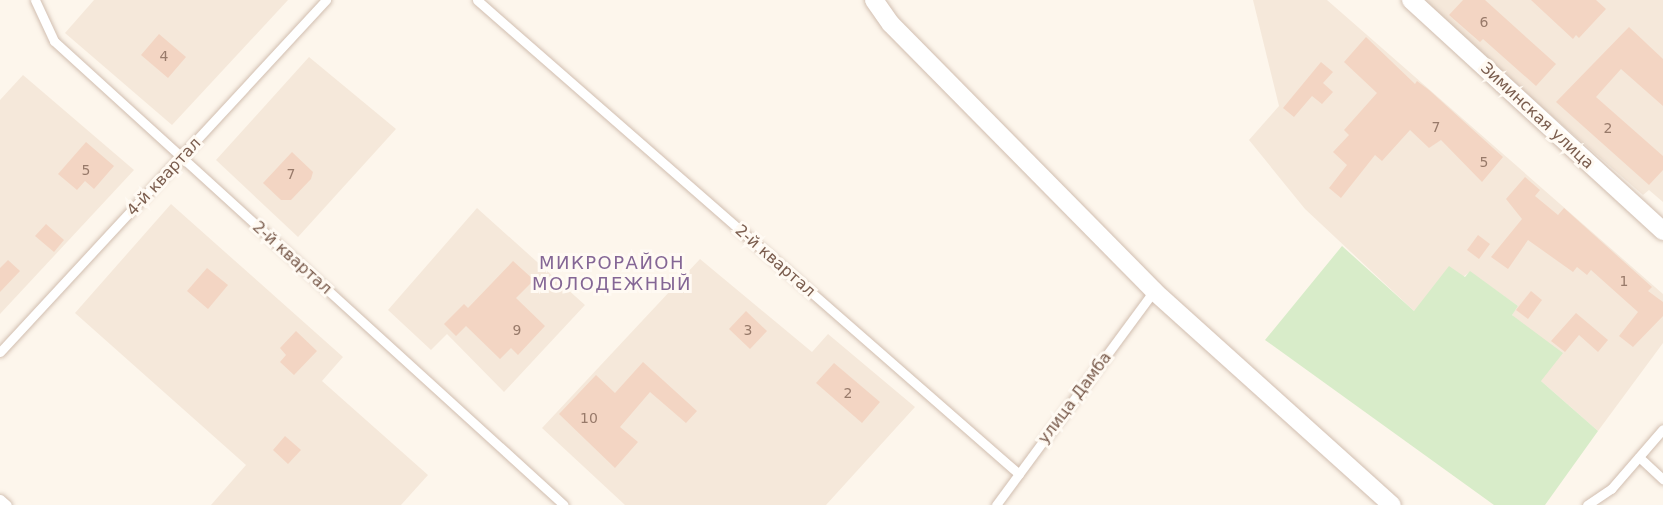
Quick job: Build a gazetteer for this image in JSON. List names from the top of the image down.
{
  "streets": {
    "street": ["Зиминская улица"],
    "lane": ["4-й квартал", "2-й квартал", "улица Дамба"]
  },
  "crossings": [
    ["4-й квартал", "2-й квартал"],
    ["2-й квартал", "улица Дамба"]
  ],
  "districts": ["МИКРОРАЙОН МОЛОДЕЖНЫЙ"],
  "house_numbers": [
    "6",
    "4",
    "7",
    "2",
    "5",
    "5",
    "7",
    "1",
    "9",
    "3",
    "2",
    "10"
  ]
}
